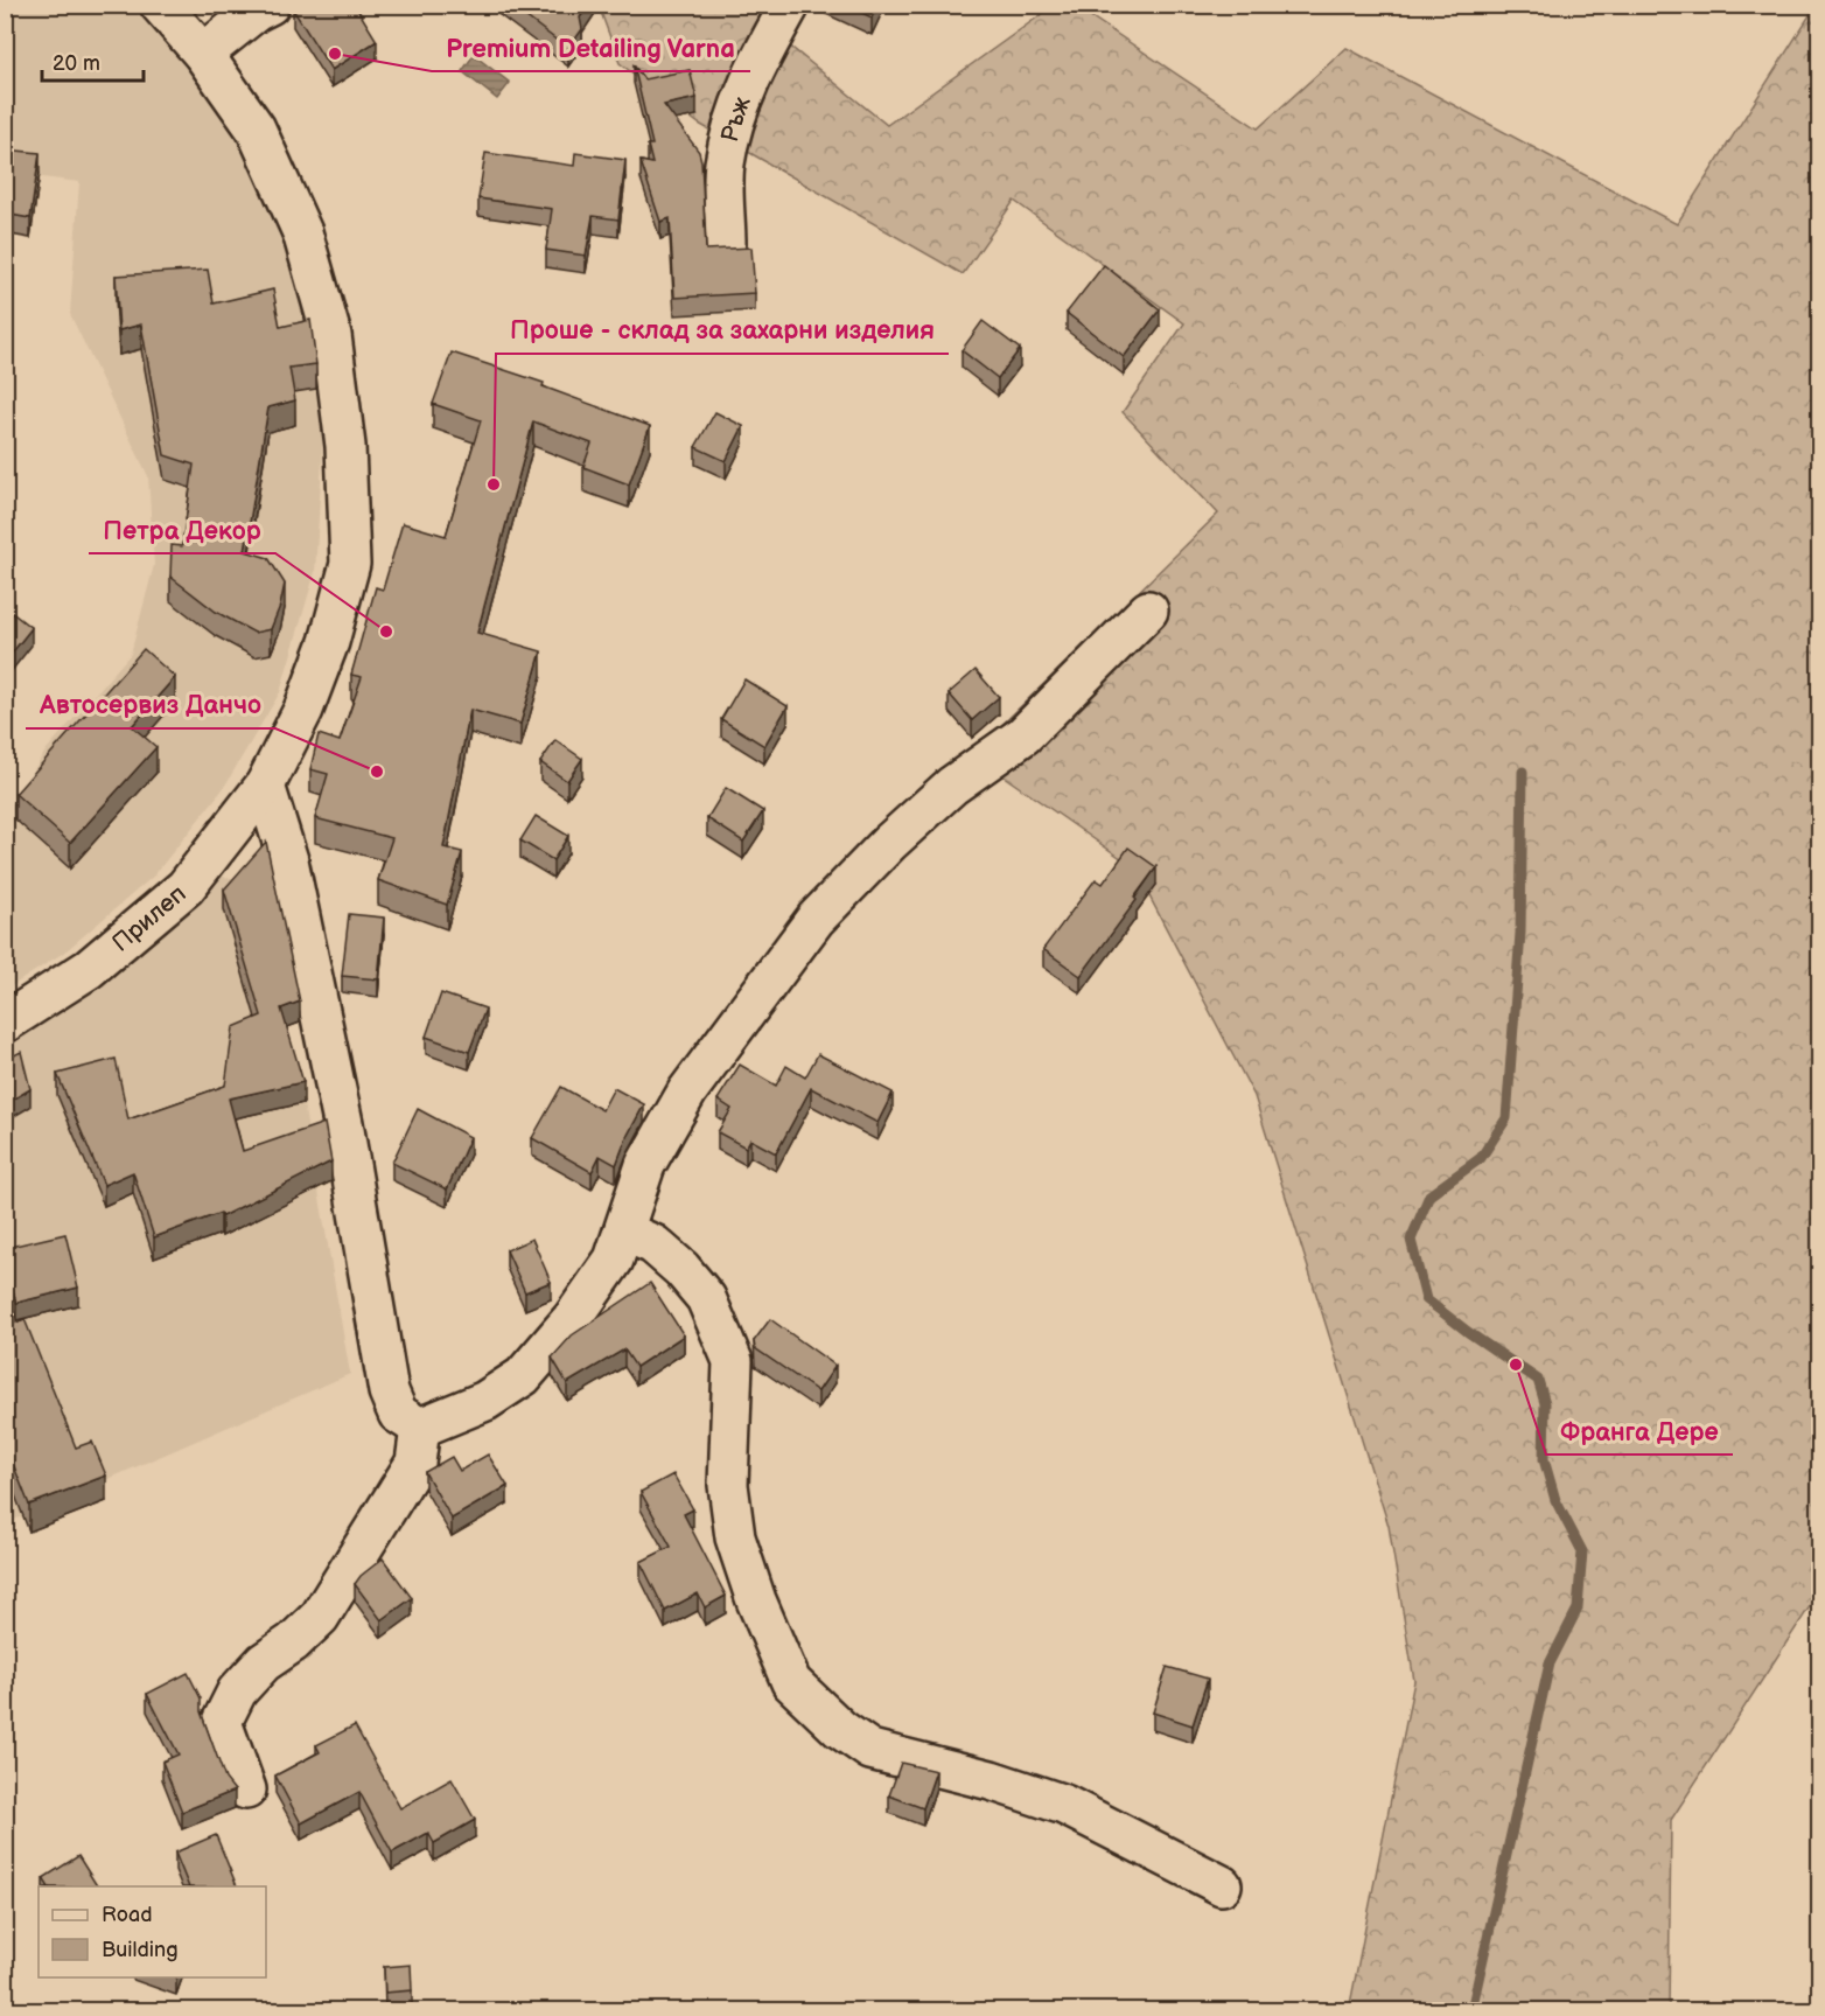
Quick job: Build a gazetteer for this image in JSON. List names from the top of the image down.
{
  "streets": {
    "street": ["Ръж", "Прилеп"]
  },
  "places": [
    "Premium Detailing Varna",
    "Проше - склад за захарни изделия",
    "Петра Декор",
    "Автосервиз Данчо",
    "Франга Дере"
  ],
  "legend": ["Road", "Building"],
  "scale_bar": "20 m"
}
